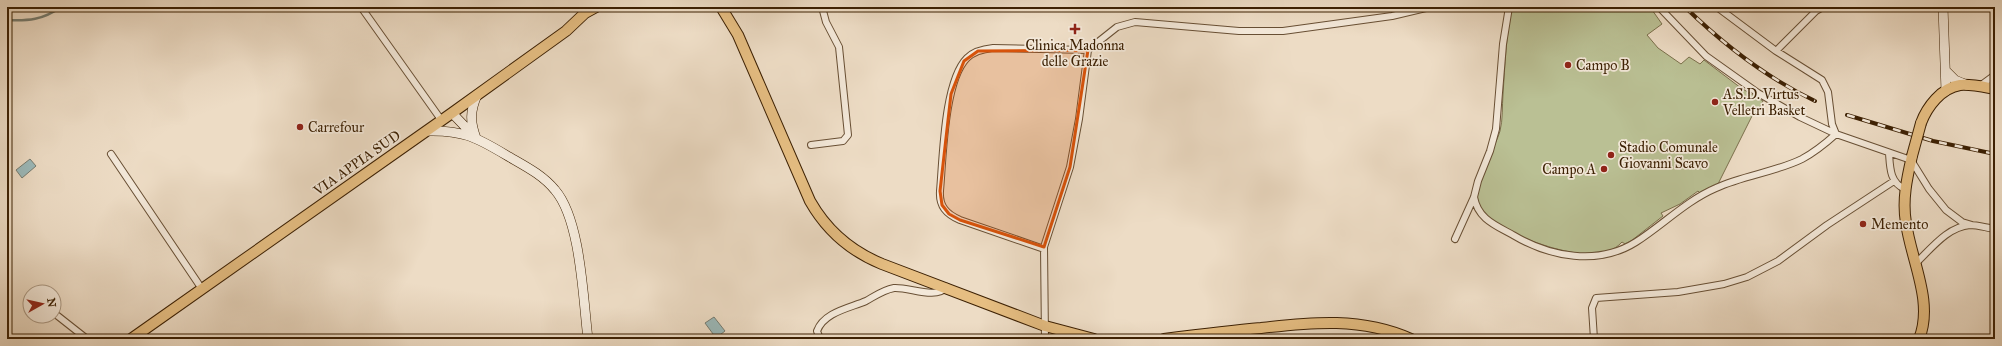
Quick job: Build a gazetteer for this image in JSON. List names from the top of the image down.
{
  "streets": {
    "main road": ["VIA APPIA SUD"]
  },
  "places": {
    "health": ["Clinica Madonna delle Grazie"],
    "other": [
      "Campo B",
      "A.S.D. Virtus Velletri Basket",
      "Carrefour",
      "Stadio Comunale Giovanni Scavo",
      "Campo A",
      "Memento"
    ]
  },
  "north": "right"
}
